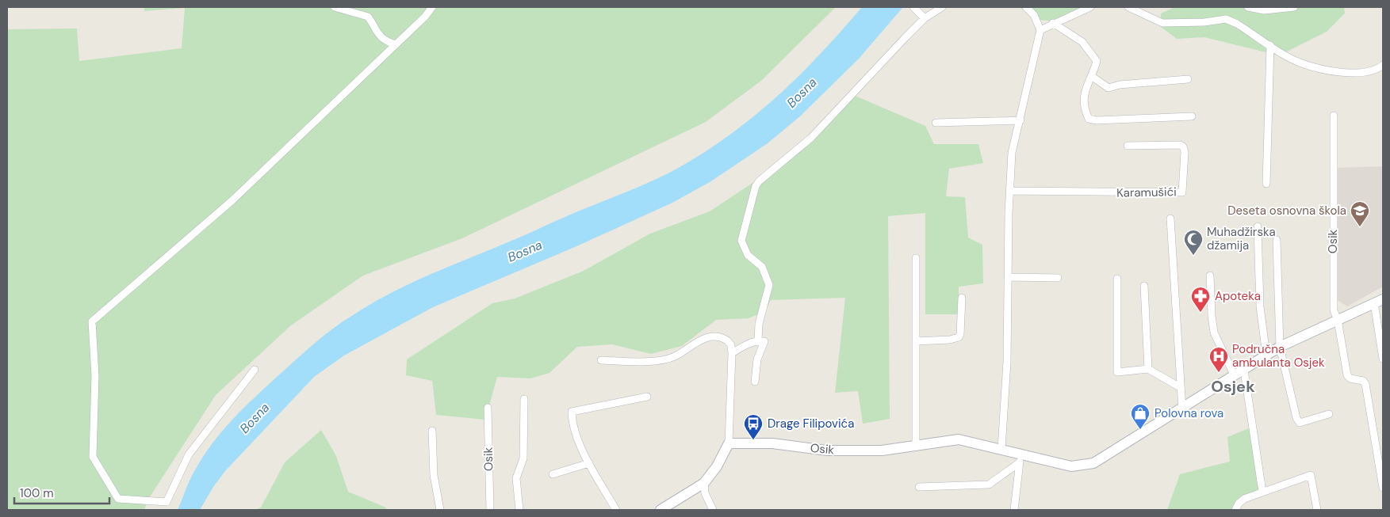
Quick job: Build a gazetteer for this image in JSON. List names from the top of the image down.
{
  "streets": {
    "main road": ["Osik"],
    "street": ["Karamušići"]
  },
  "districts": ["Osjek"],
  "water": ["Bosna"],
  "places": {
    "school or university": ["Deseta osnovna škola"],
    "mosque": ["Muhadžirska džamija"],
    "pharmacy": ["Apoteka"],
    "hospital": ["Područna ambulanta Osjek"],
    "shop": ["Polovna rova"],
    "bus stop": ["Drage Filipovića"]
  },
  "scale_bar": "100 m"
}
